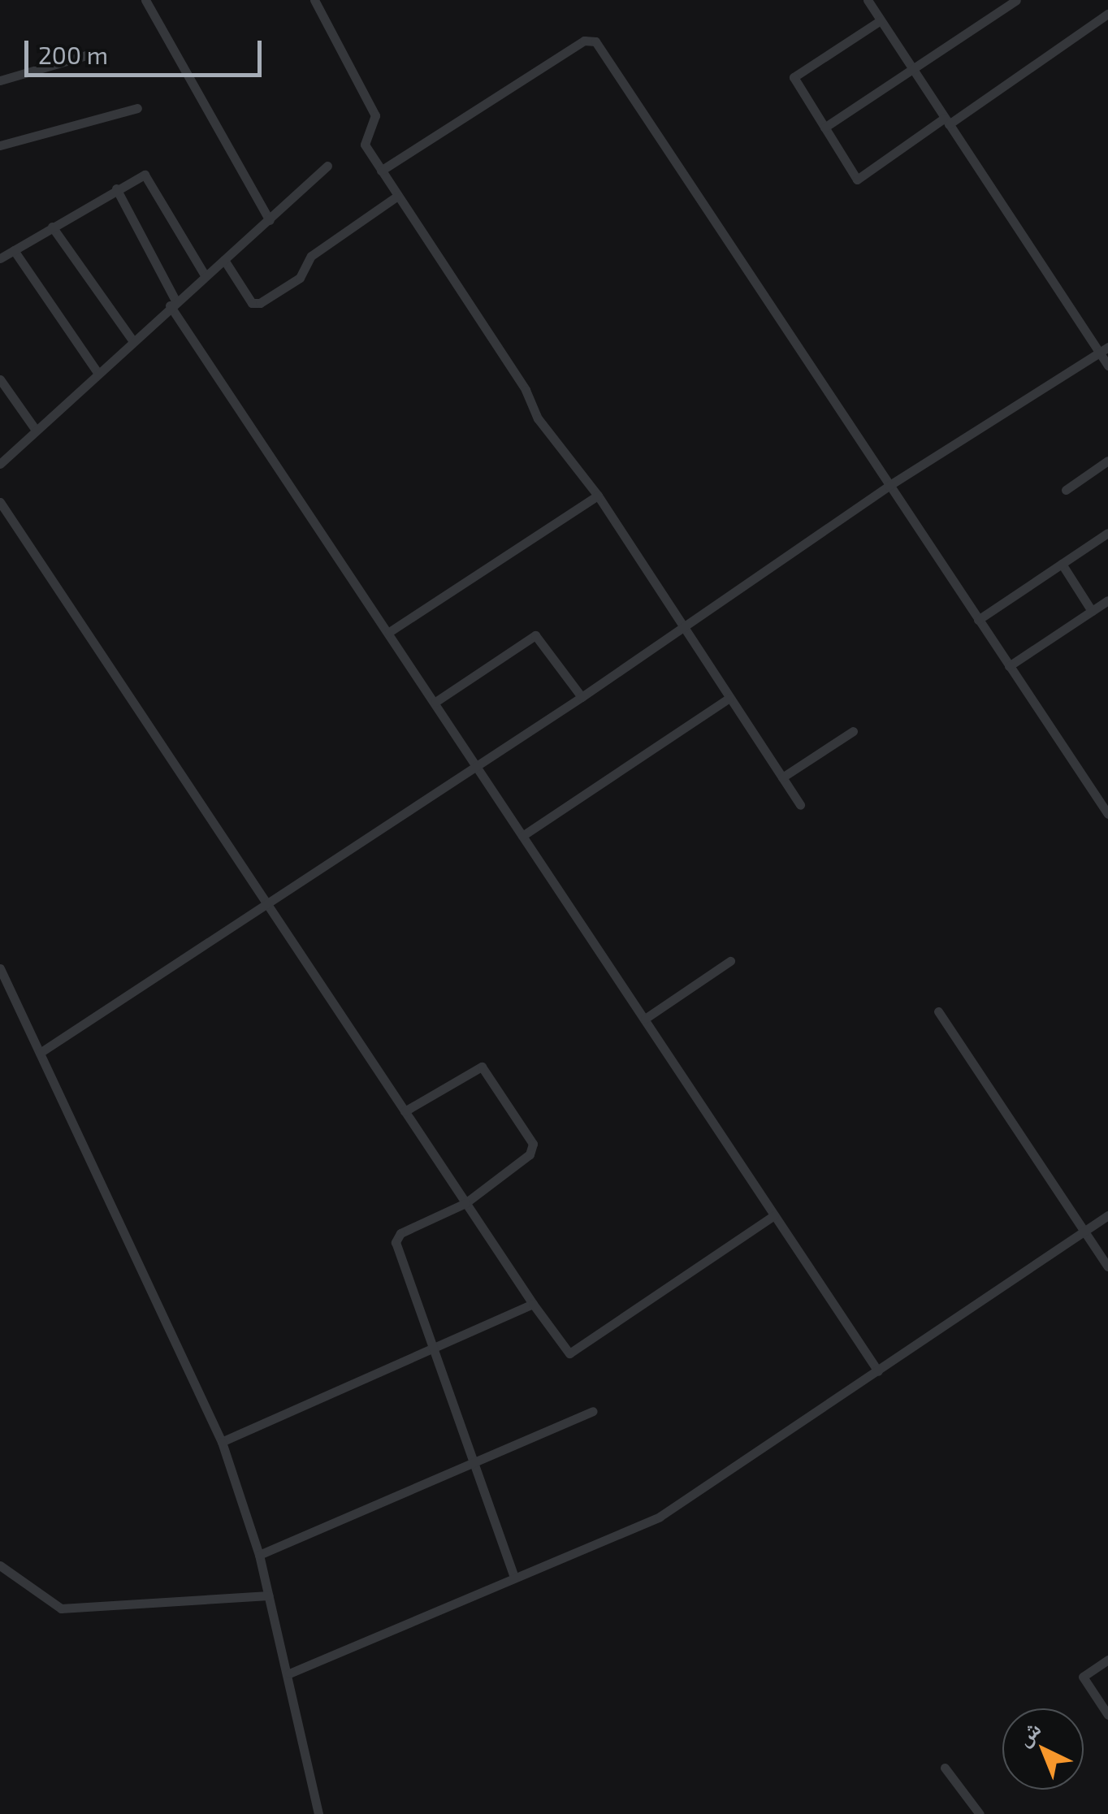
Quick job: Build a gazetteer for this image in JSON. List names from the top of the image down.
{
  "scale_bar": "200 m",
  "north": "top left"
}
